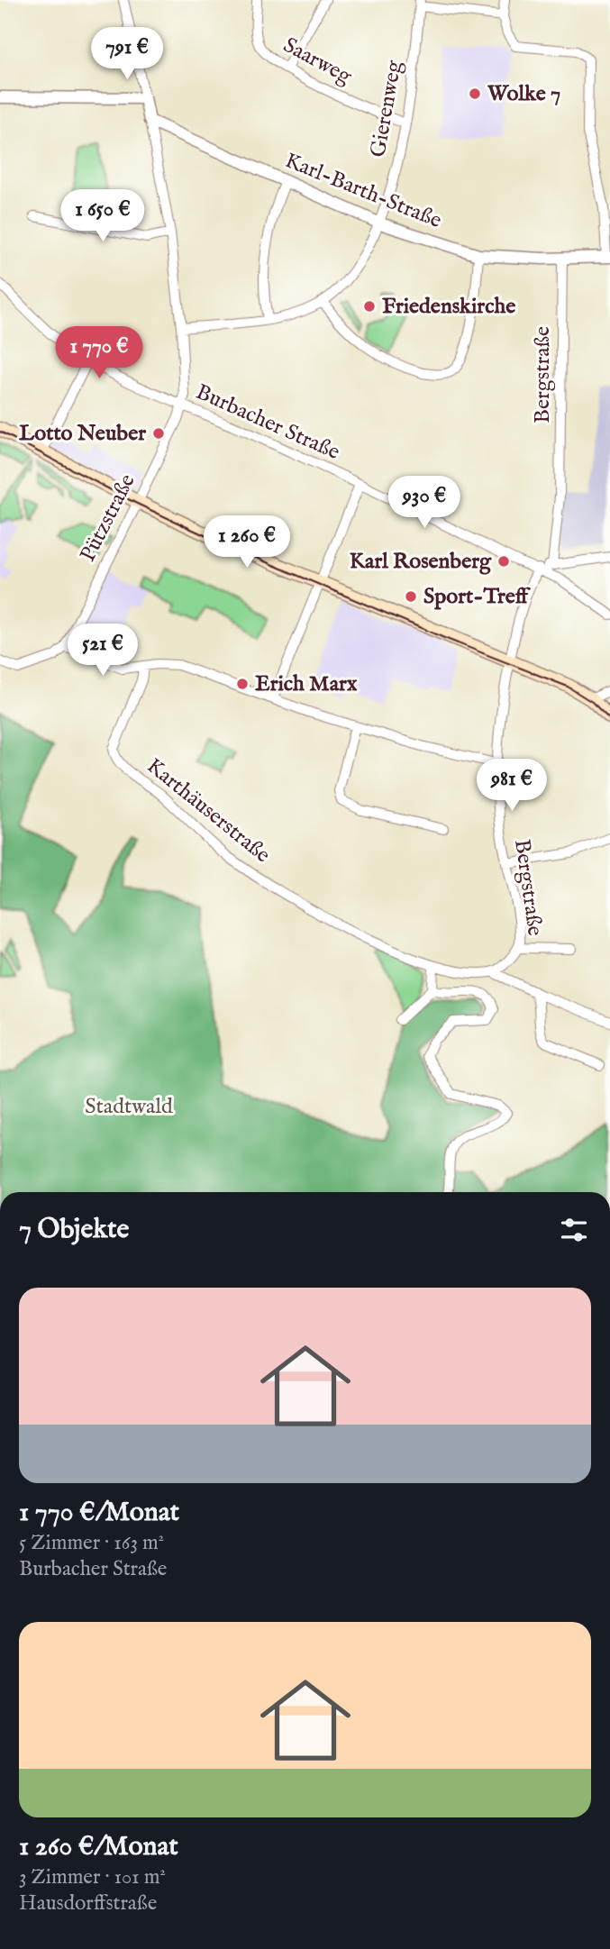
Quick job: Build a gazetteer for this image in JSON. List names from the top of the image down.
{
  "streets": {
    "street": [
      "Saarweg",
      "Gierenweg",
      "Karl-Barth-Straße",
      "Bergstraße",
      "Burbacher Straße",
      "Pützstraße",
      "Karthäuserstraße"
    ]
  },
  "crossings": [
    ["Saarweg", "Gierenweg"],
    ["Gierenweg", "Karl-Barth-Straße"],
    ["Karl-Barth-Straße", "Bergstraße"],
    ["Bergstraße", "Burbacher Straße"],
    ["Burbacher Straße", "Pützstraße"]
  ],
  "parks": ["Stadtwald"],
  "places": [
    "Wolke 7",
    "Friedenskirche",
    "Lotto Neuber",
    "Karl Rosenberg",
    "Sport-Treff",
    "Erich Marx"
  ],
  "page": {
    "price": [
      "791 €",
      "1 650 €",
      "1 770 €",
      "930 €",
      "1 260 €",
      "521 €",
      "981 €"
    ],
    "heading": "7 Objekte",
    "list": [
      {
        "name": "1 770 €/Monat",
        "note": "5 Zimmer · 163 m² · Burbacher Straße"
      },
      {
        "name": "1 260 €/Monat",
        "note": "3 Zimmer · 101 m² · Hausdorffstraße"
      }
    ]
  }
}
